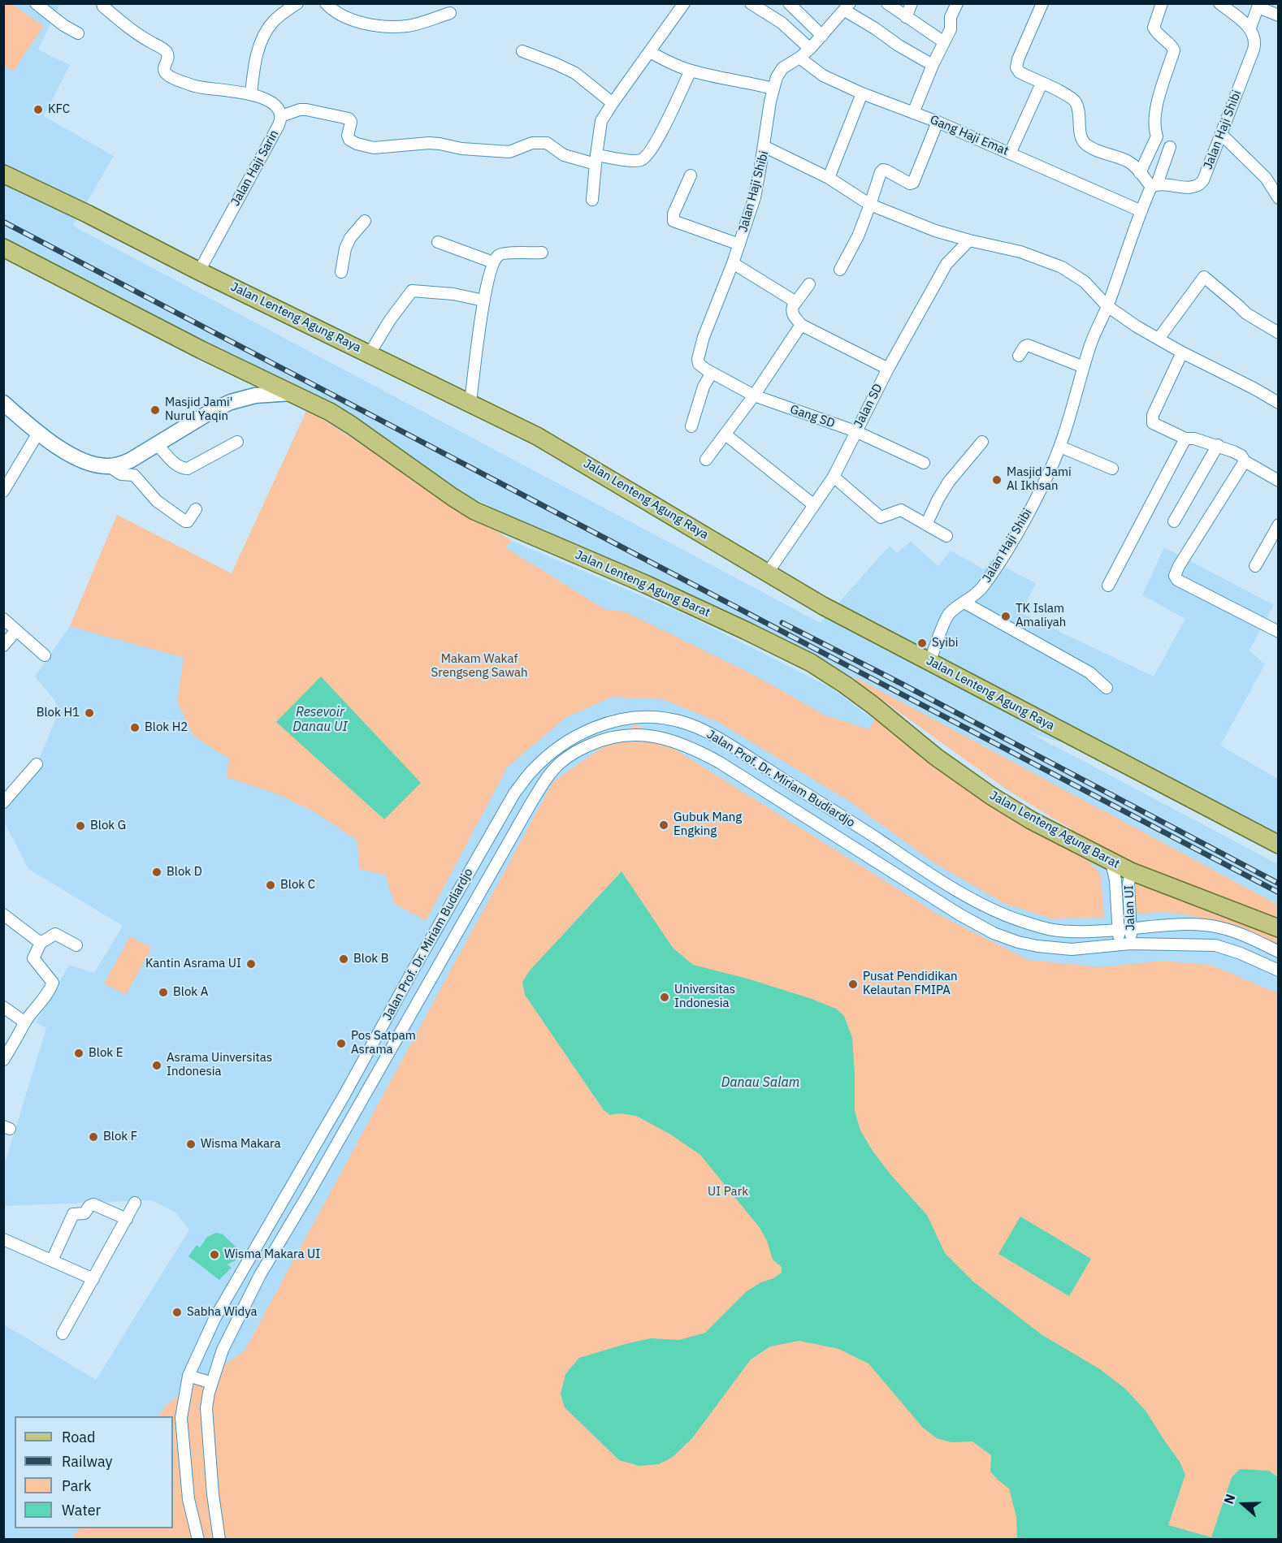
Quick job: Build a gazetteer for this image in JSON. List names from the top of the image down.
{
  "streets": {
    "main road": ["Jalan Lenteng Agung Raya", "Jalan Lenteng Agung Barat"],
    "street": [
      "Jalan Haji Shibi",
      "Gang Haji Emat",
      "Jalan Haji Sarin",
      "Jalan SD",
      "Gang SD",
      "Jalan Prof. Dr. Miriam Budiardjo",
      "Jalan UI"
    ]
  },
  "crossings": [
    ["Jalan Haji Shibi", "Gang Haji Emat"],
    ["Jalan Haji Shibi", "Jalan Lenteng Agung Raya"],
    ["Jalan Haji Shibi", "Jalan SD"],
    ["Jalan Haji Shibi", "Gang SD"],
    ["Jalan Haji Sarin", "Jalan Lenteng Agung Raya"],
    ["Jalan Lenteng Agung Raya", "Jalan SD"],
    ["Jalan SD", "Gang SD"],
    ["Jalan Lenteng Agung Barat", "Jalan UI"],
    ["Jalan Prof. Dr. Miriam Budiardjo", "Jalan UI"]
  ],
  "water": ["Resevoir Danau UI", "Danau Salam"],
  "parks": ["Makam Wakaf Srengseng Sawah", "UI Park"],
  "places": [
    "KFC",
    "Masjid Jami' Nurul Yaqin",
    "Masjid Jami Al Ikhsan",
    "TK Islam Amaliyah",
    "Syibi",
    "Blok H1",
    "Blok H2",
    "Gubuk Mang Engking",
    "Blok G",
    "Blok D",
    "Blok C",
    "Blok B",
    "Kantin Asrama UI",
    "Pusat Pendidikan Kelautan FMIPA",
    "Blok A",
    "Universitas Indonesia",
    "Pos Satpam Asrama",
    "Blok E",
    "Asrama Uinversitas Indonesia",
    "Blok F",
    "Wisma Makara",
    "Wisma Makara UI",
    "Sabha Widya"
  ],
  "legend": [
    "Road",
    "Railway",
    "Park",
    "Water"
  ],
  "north": "left"
}
